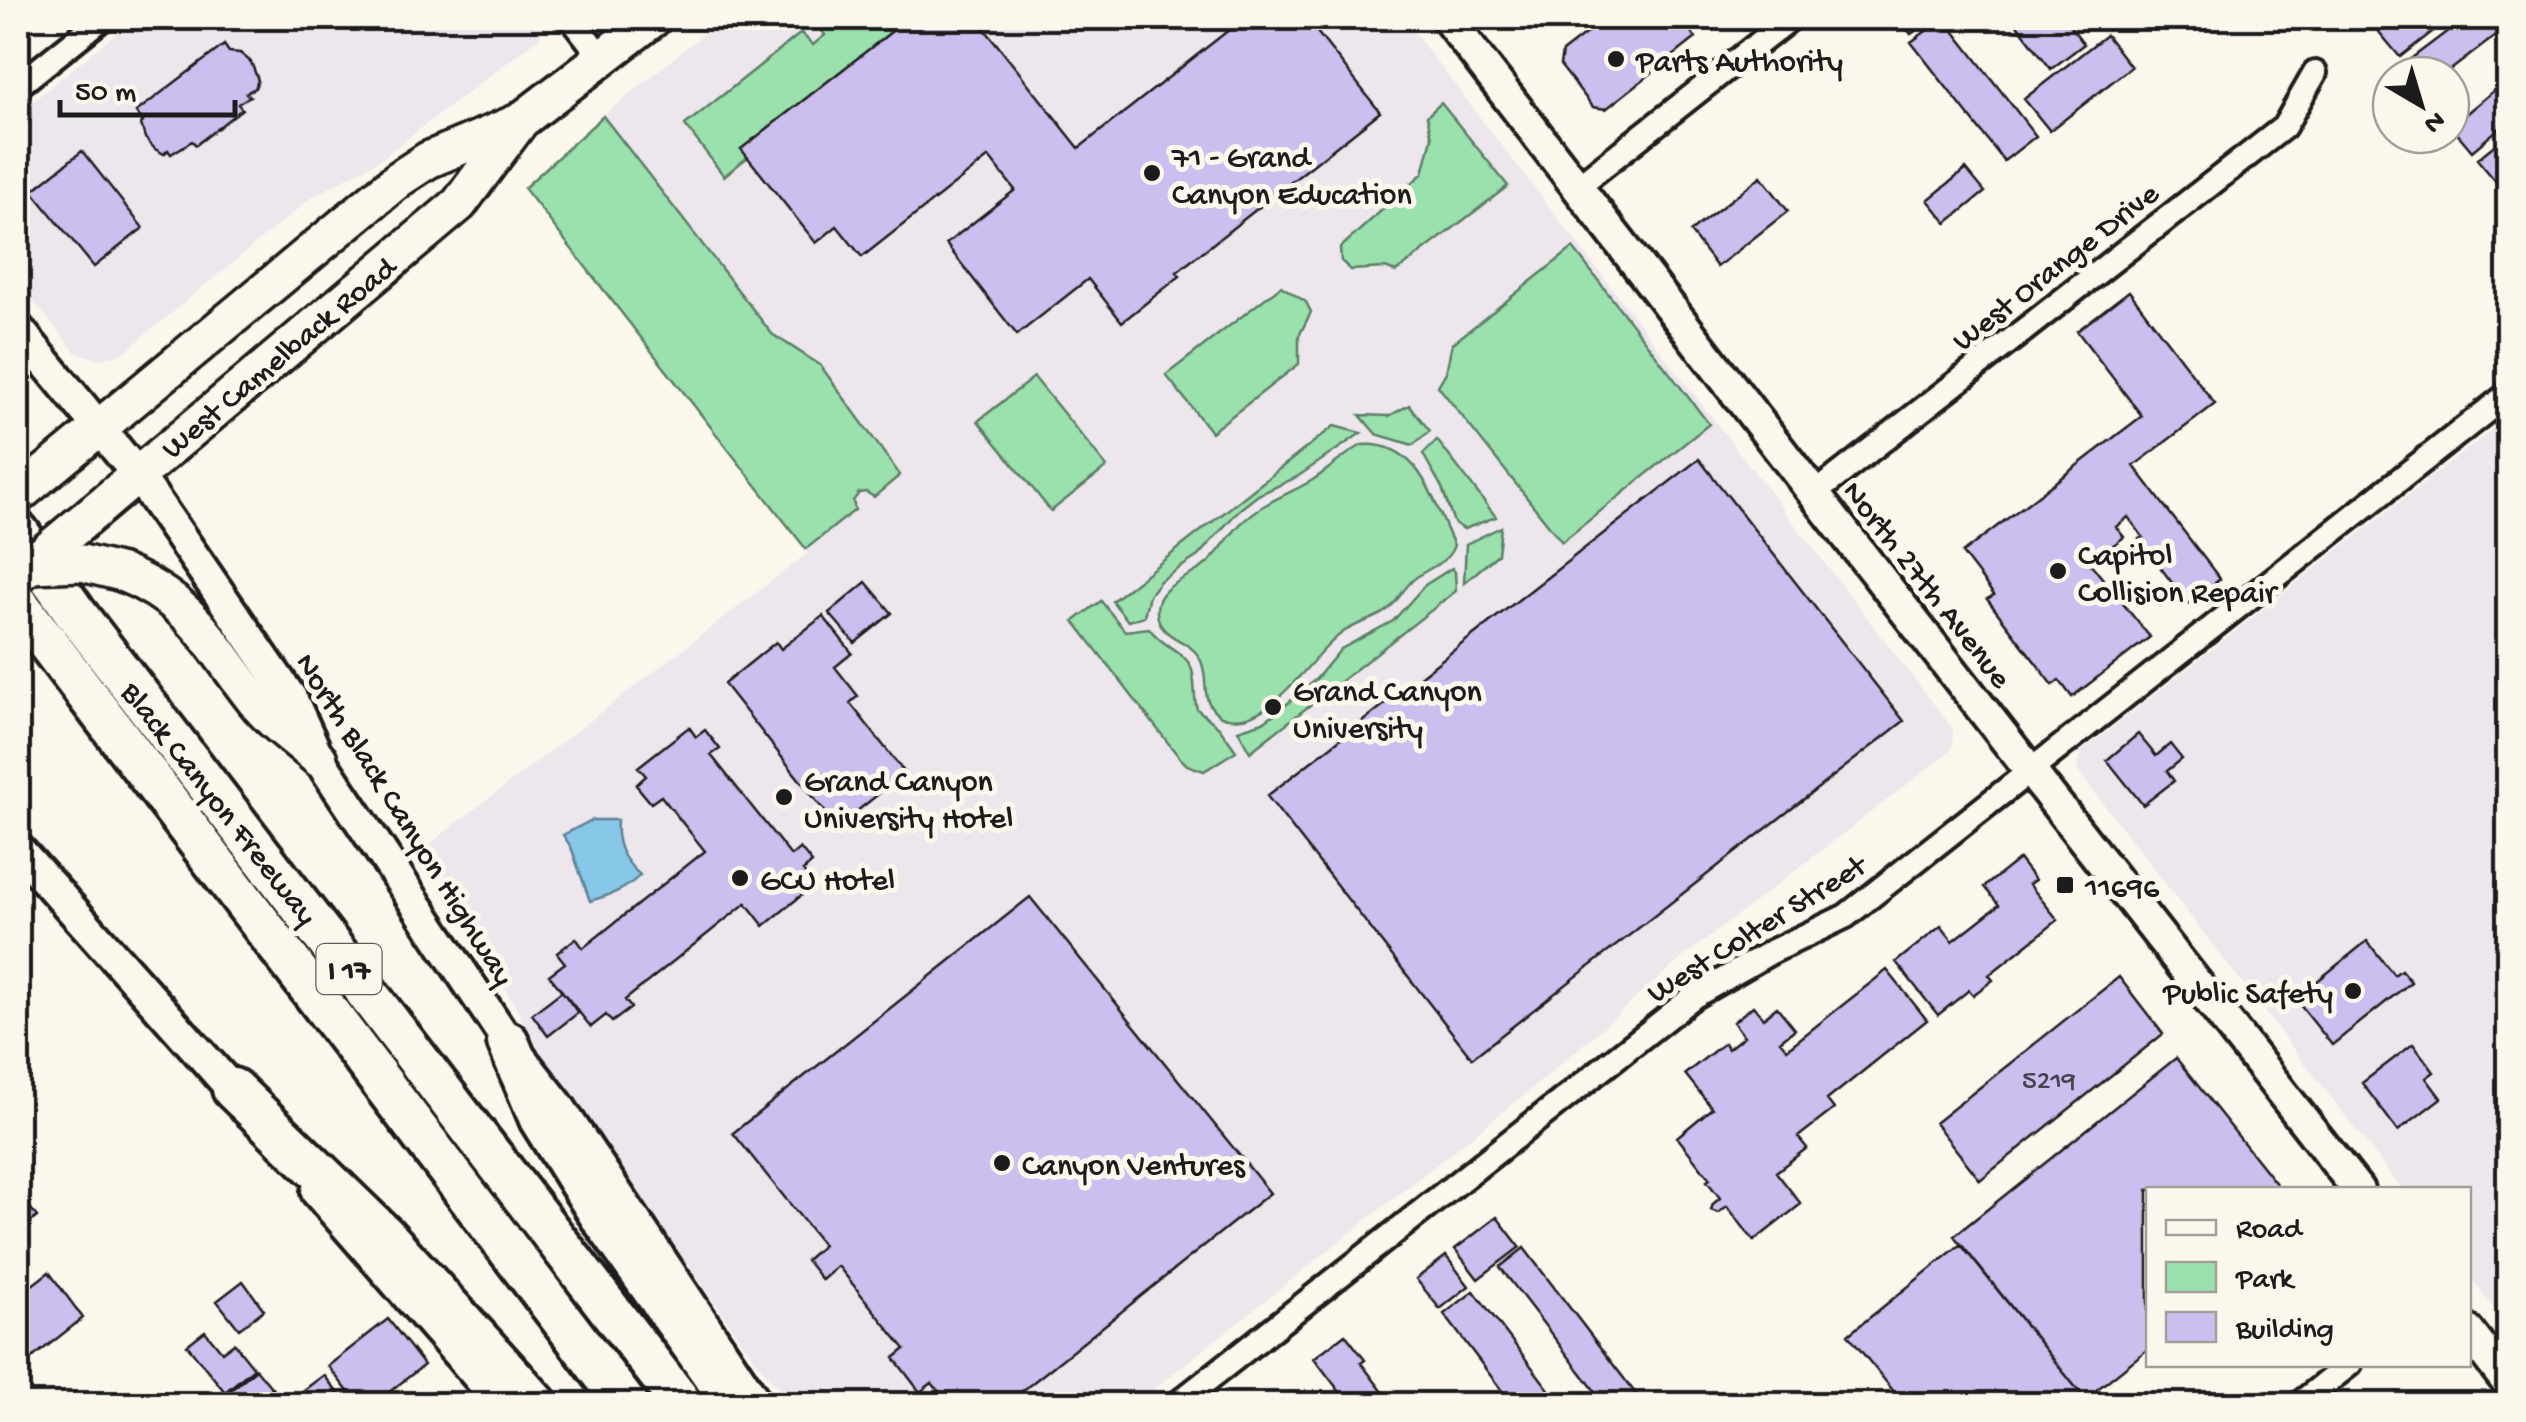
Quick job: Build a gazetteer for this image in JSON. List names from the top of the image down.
{
  "streets": {
    "highway": ["Black Canyon Freeway", "I 17"],
    "main road": ["West Camelback Road", "North 27th Avenue", "North Black Canyon Highway"],
    "street": ["West Orange Drive", "West Colter Street"]
  },
  "crossings": [
    ["West Orange Drive", "North 27th Avenue"],
    ["West Camelback Road", "Black Canyon Freeway"],
    ["West Camelback Road", "North Black Canyon Highway"],
    ["North 27th Avenue", "West Colter Street"]
  ],
  "places": {
    "other": [
      "Parts Authority",
      "71 - Grand Canyon Education",
      "Capitol Collision Repair",
      "Grand Canyon University",
      "Grand Canyon University Hotel",
      "GCU Hotel",
      "Public Safety",
      "Canyon Ventures"
    ],
    "transit": ["11696"]
  },
  "house_numbers": ["5219"],
  "legend": ["Road", "Park", "Building"],
  "scale_bar": "50 m",
  "north": "bottom right"
}
